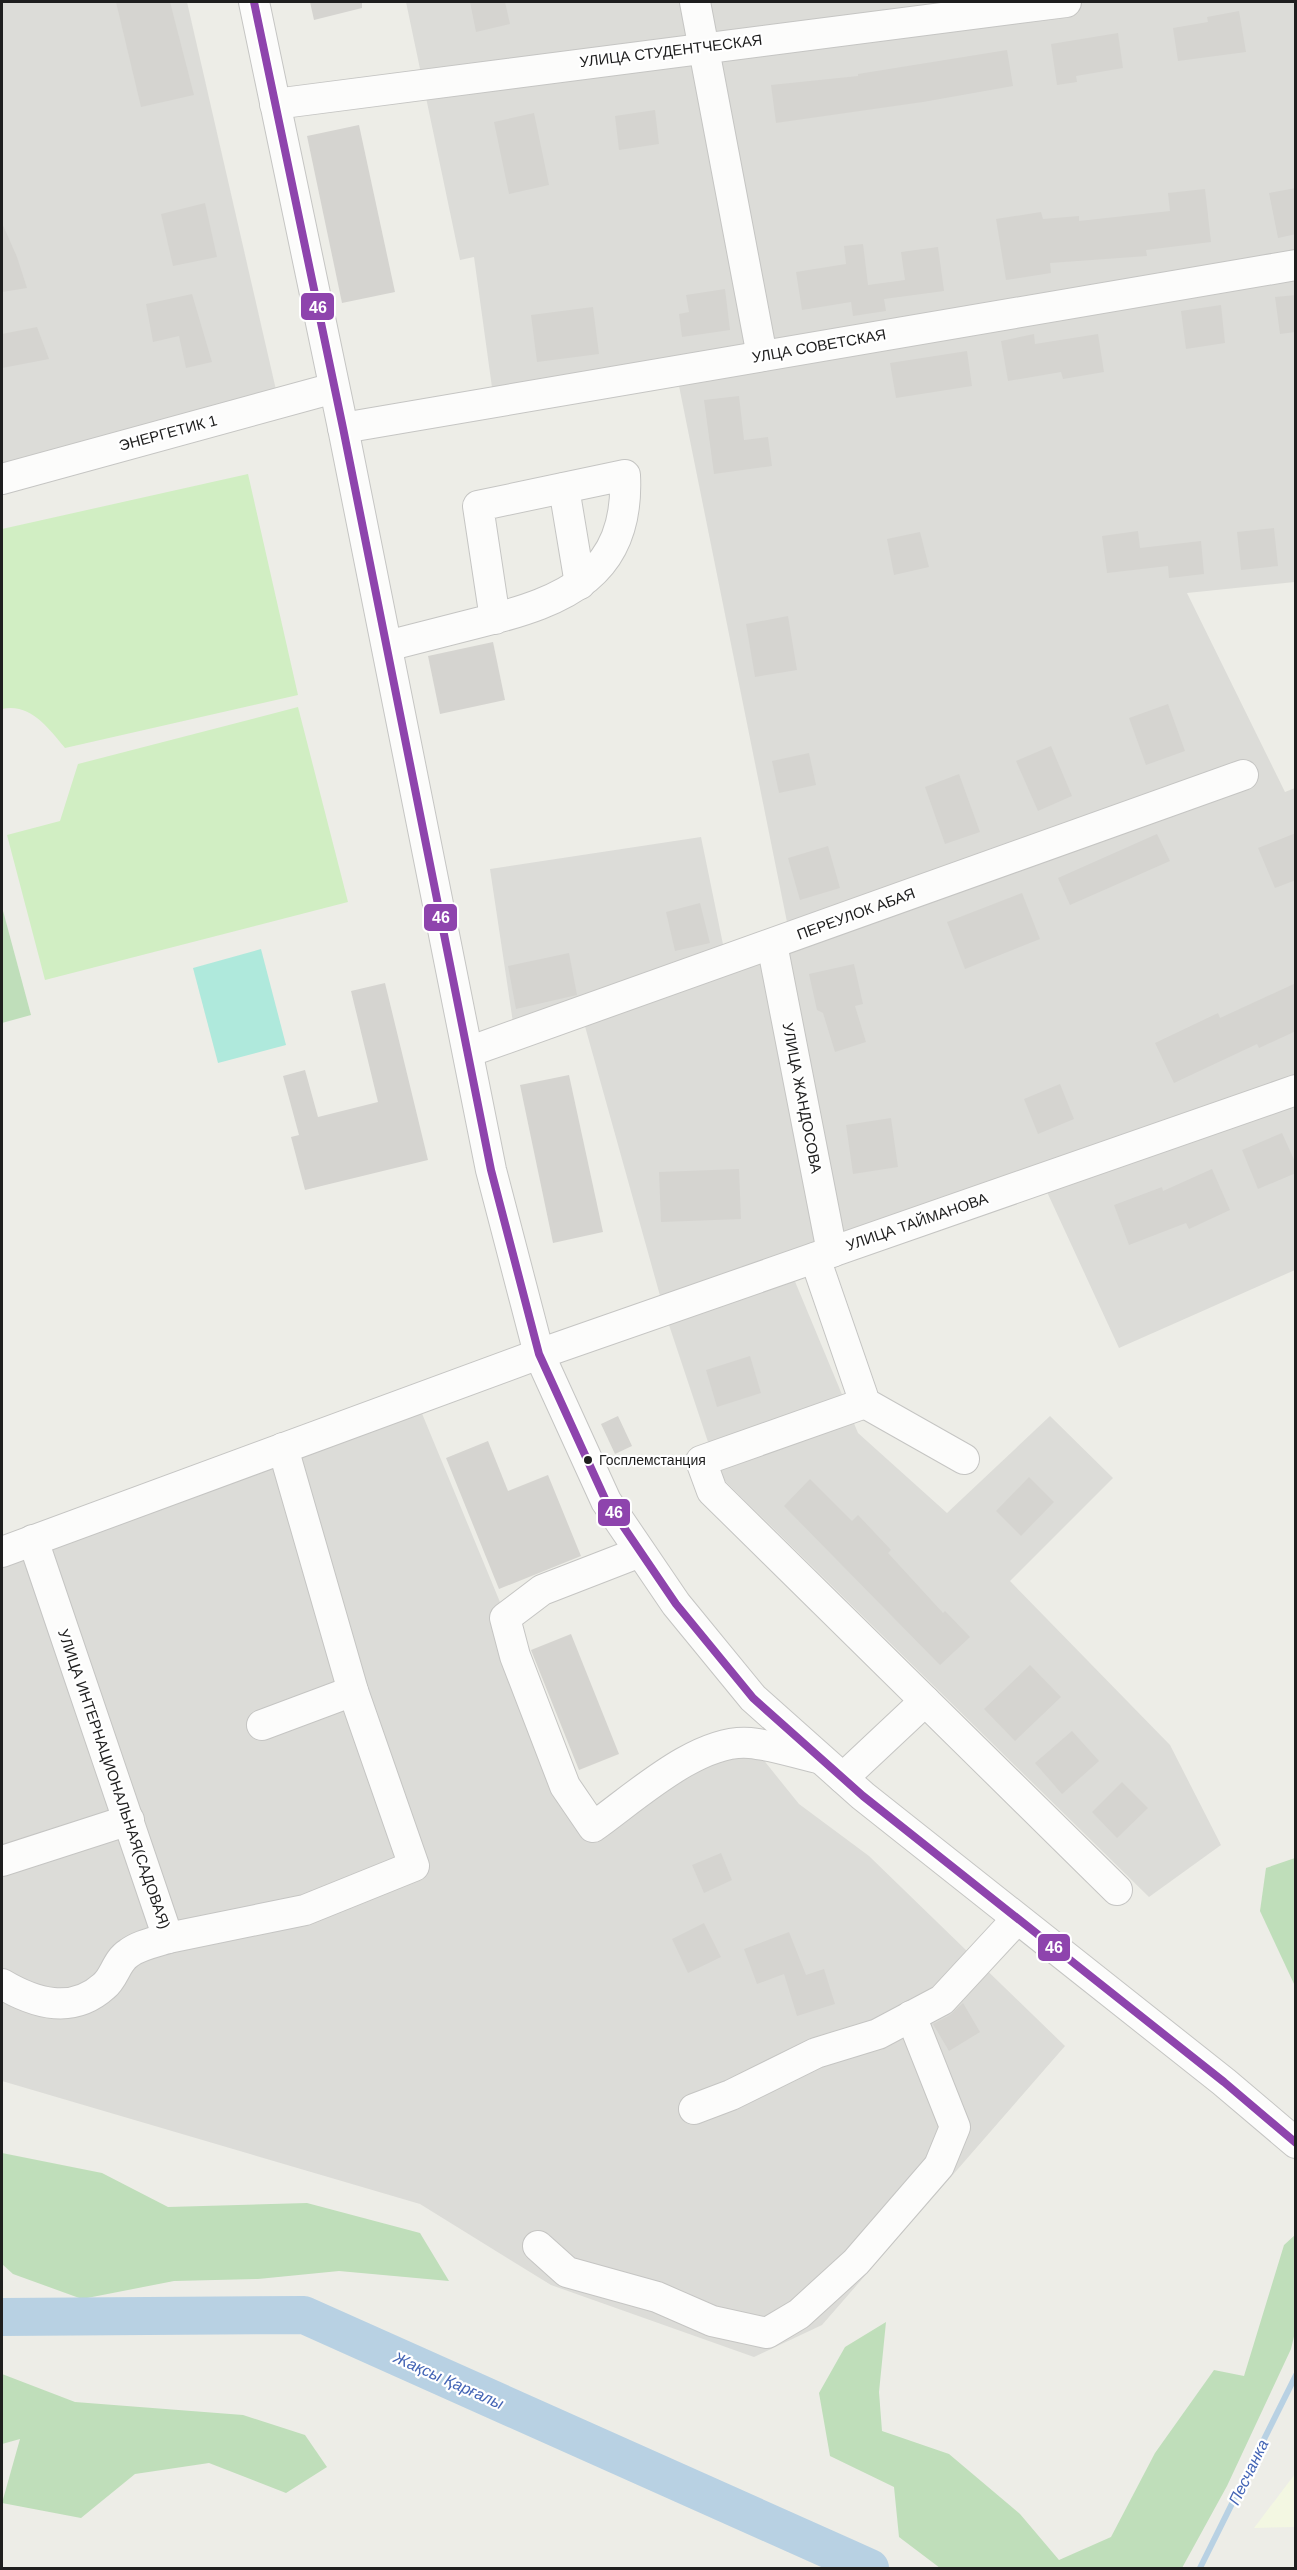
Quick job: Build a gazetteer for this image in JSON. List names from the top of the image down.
{
  "streets": {
    "street": [
      "УЛИЦА СТУДЕНТЧЕСКАЯ",
      "УЛЦА СОВЕТСКАЯ",
      "ЭНЕРГЕТИК 1",
      "ПЕРЕУЛОК АБАЯ",
      "УЛИЦА ЖАНДОСОВА",
      "УЛИЦА ТАЙМАНОВА",
      "УЛИЦА ИНТЕРНАЦИОНАЛЬНАЯ(САДОВАЯ)"
    ]
  },
  "crossings": [
    ["ПЕРЕУЛОК АБАЯ", "УЛИЦА ЖАНДОСОВА"],
    ["УЛИЦА ЖАНДОСОВА", "УЛИЦА ТАЙМАНОВА"],
    ["УЛИЦА ТАЙМАНОВА", "УЛИЦА ИНТЕРНАЦИОНАЛЬНАЯ(САДОВАЯ)"]
  ],
  "water": ["Жақсы Қарғалы", "Песчанка"],
  "places": ["Госплемстанция"],
  "lines": ["transit line 46"]
}
